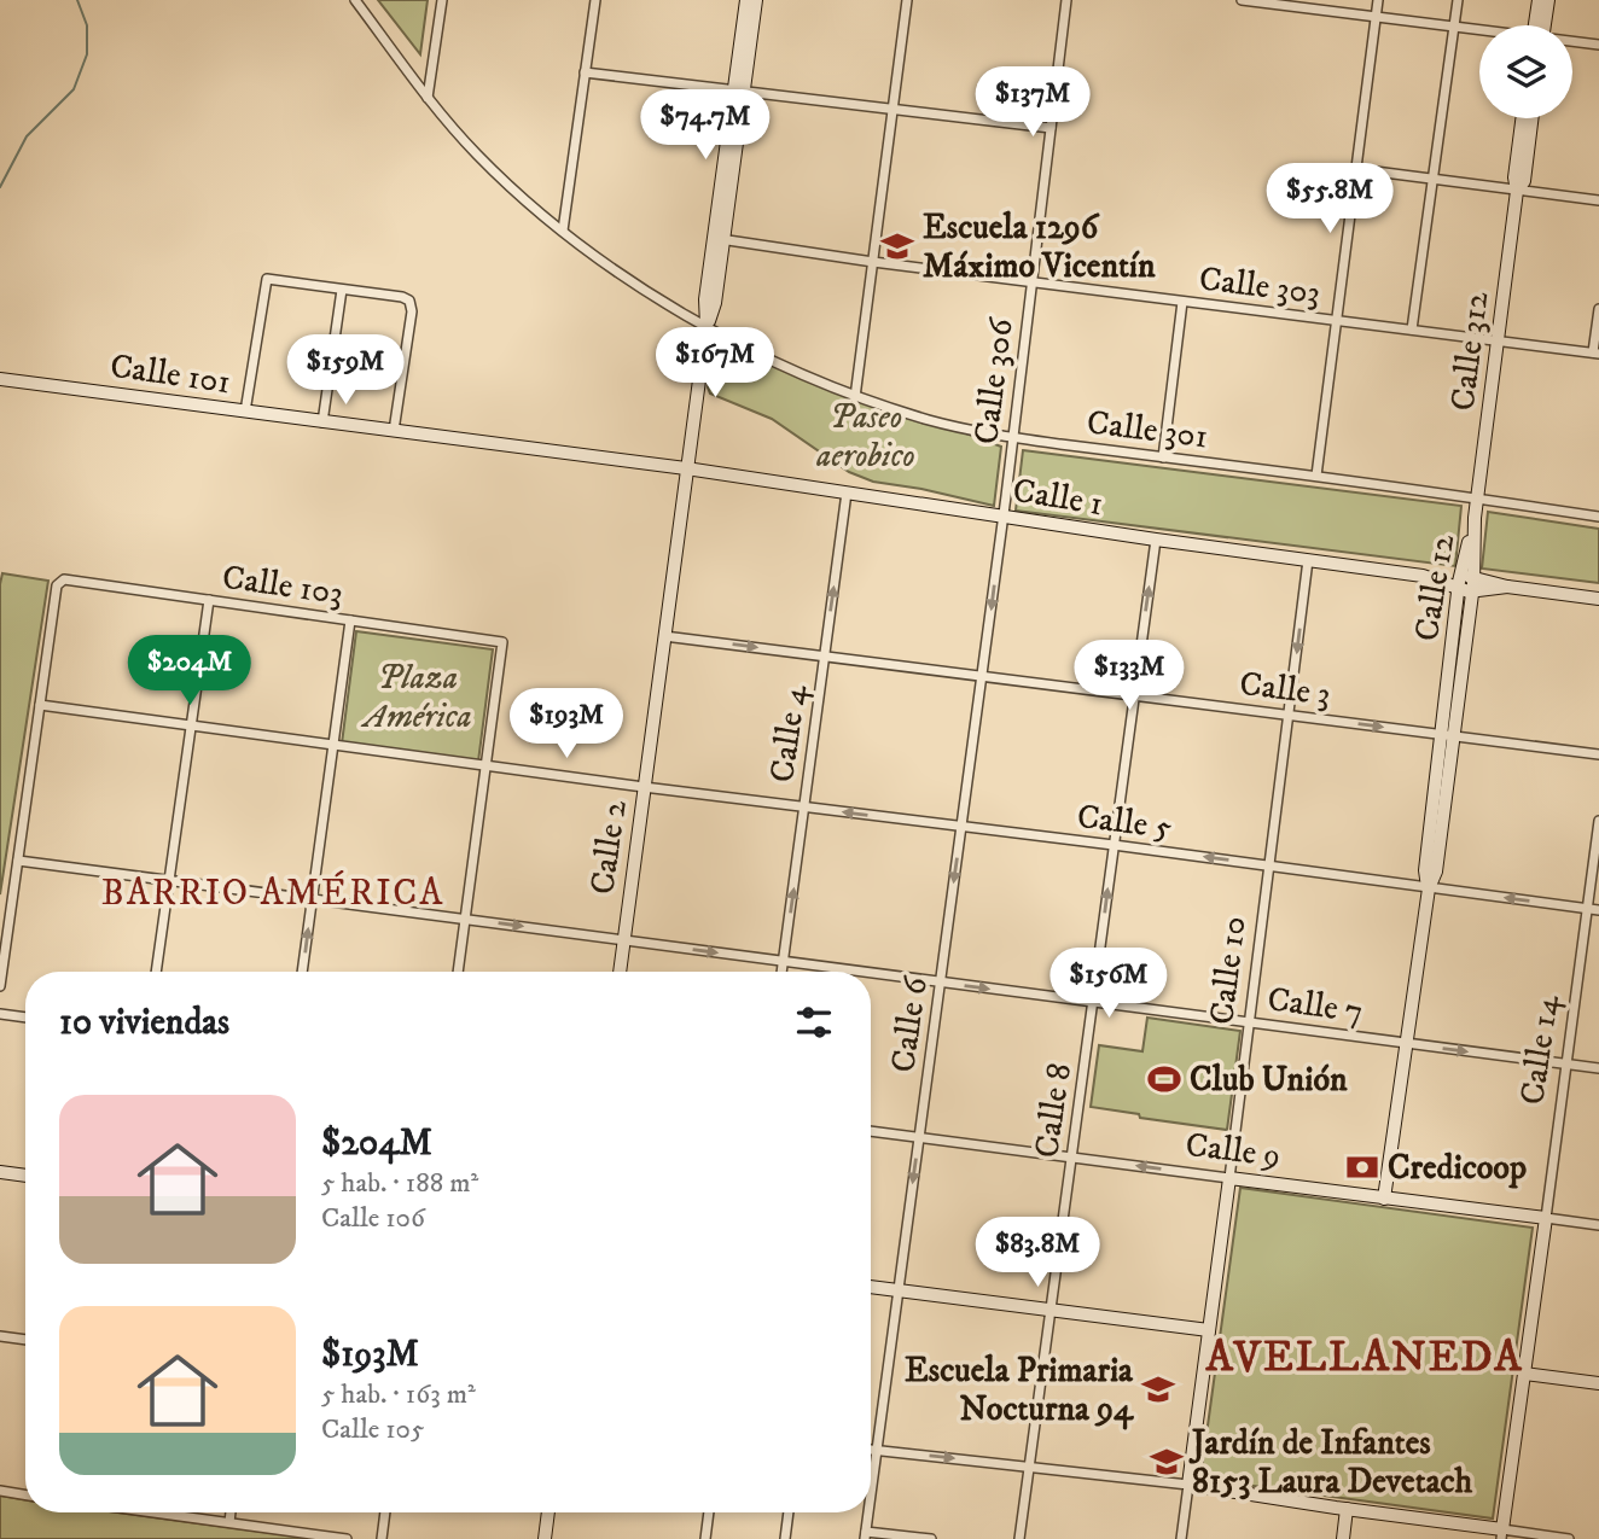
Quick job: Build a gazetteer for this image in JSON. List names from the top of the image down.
{
  "streets": {
    "street": [
      "Calle 303",
      "Calle 312",
      "Calle 101",
      "Calle 306",
      "Calle 301",
      "Calle 1",
      "Calle 103",
      "Calle 12",
      "Calle 3",
      "Calle 4",
      "Calle 5",
      "Calle 2",
      "Calle 10",
      "Calle 7",
      "Calle 6",
      "Calle 14",
      "Calle 8",
      "Calle 9"
    ]
  },
  "crossings": [
    ["Calle 303", "Calle 312"],
    ["Calle 303", "Calle 306"],
    ["Calle 303", "Calle 2"],
    ["Calle 312", "Calle 301"],
    ["Calle 312", "Calle 12"],
    ["Calle 101", "Calle 1"],
    ["Calle 101", "Calle 2"],
    ["Calle 306", "Calle 301"],
    ["Calle 306", "Calle 1"],
    ["Calle 306", "Calle 6"],
    ["Calle 301", "Calle 2"],
    ["Calle 1", "Calle 12"],
    ["Calle 1", "Calle 4"],
    ["Calle 1", "Calle 2"],
    ["Calle 1", "Calle 10"],
    ["Calle 1", "Calle 6"],
    ["Calle 1", "Calle 8"],
    ["Calle 103", "Calle 5"],
    ["Calle 12", "Calle 3"],
    ["Calle 12", "Calle 5"],
    ["Calle 12", "Calle 7"],
    ["Calle 12", "Calle 9"],
    ["Calle 3", "Calle 4"],
    ["Calle 3", "Calle 2"],
    ["Calle 3", "Calle 10"],
    ["Calle 3", "Calle 6"],
    ["Calle 3", "Calle 8"],
    ["Calle 4", "Calle 5"],
    ["Calle 4", "Calle 7"],
    ["Calle 5", "Calle 2"],
    ["Calle 5", "Calle 10"],
    ["Calle 5", "Calle 6"],
    ["Calle 5", "Calle 14"],
    ["Calle 5", "Calle 8"],
    ["Calle 2", "Calle 7"],
    ["Calle 10", "Calle 7"],
    ["Calle 10", "Calle 9"],
    ["Calle 7", "Calle 6"],
    ["Calle 7", "Calle 14"],
    ["Calle 7", "Calle 8"],
    ["Calle 6", "Calle 9"],
    ["Calle 14", "Calle 9"],
    ["Calle 8", "Calle 9"]
  ],
  "one_way": ["Calle 4", "Calle 7", "Calle 6"],
  "districts": ["BARRIO AMÉRICA", "AVELLANEDA"],
  "parks": ["Paseo aerobico", "Plaza América"],
  "places": {
    "school or university": ["Escuela 1296 Máximo Vicentín", "Escuela Primaria Nocturna 94", "Jardín de Infantes 8153 Laura Devetach"],
    "sports": ["Club Unión"],
    "bank": ["Credicoop"]
  },
  "page": {
    "price": [
      "$137M",
      "$74.7M",
      "$55.8M",
      "$167M",
      "$159M",
      "$204M",
      "$133M",
      "$193M",
      "$156M",
      "$83.8M"
    ],
    "heading": "10 viviendas",
    "list": [
      {
        "name": "$204M",
        "note": "5 hab. · 188 m² · Calle 106"
      },
      {
        "name": "$193M",
        "note": "5 hab. · 163 m² · Calle 105"
      }
    ]
  }
}
